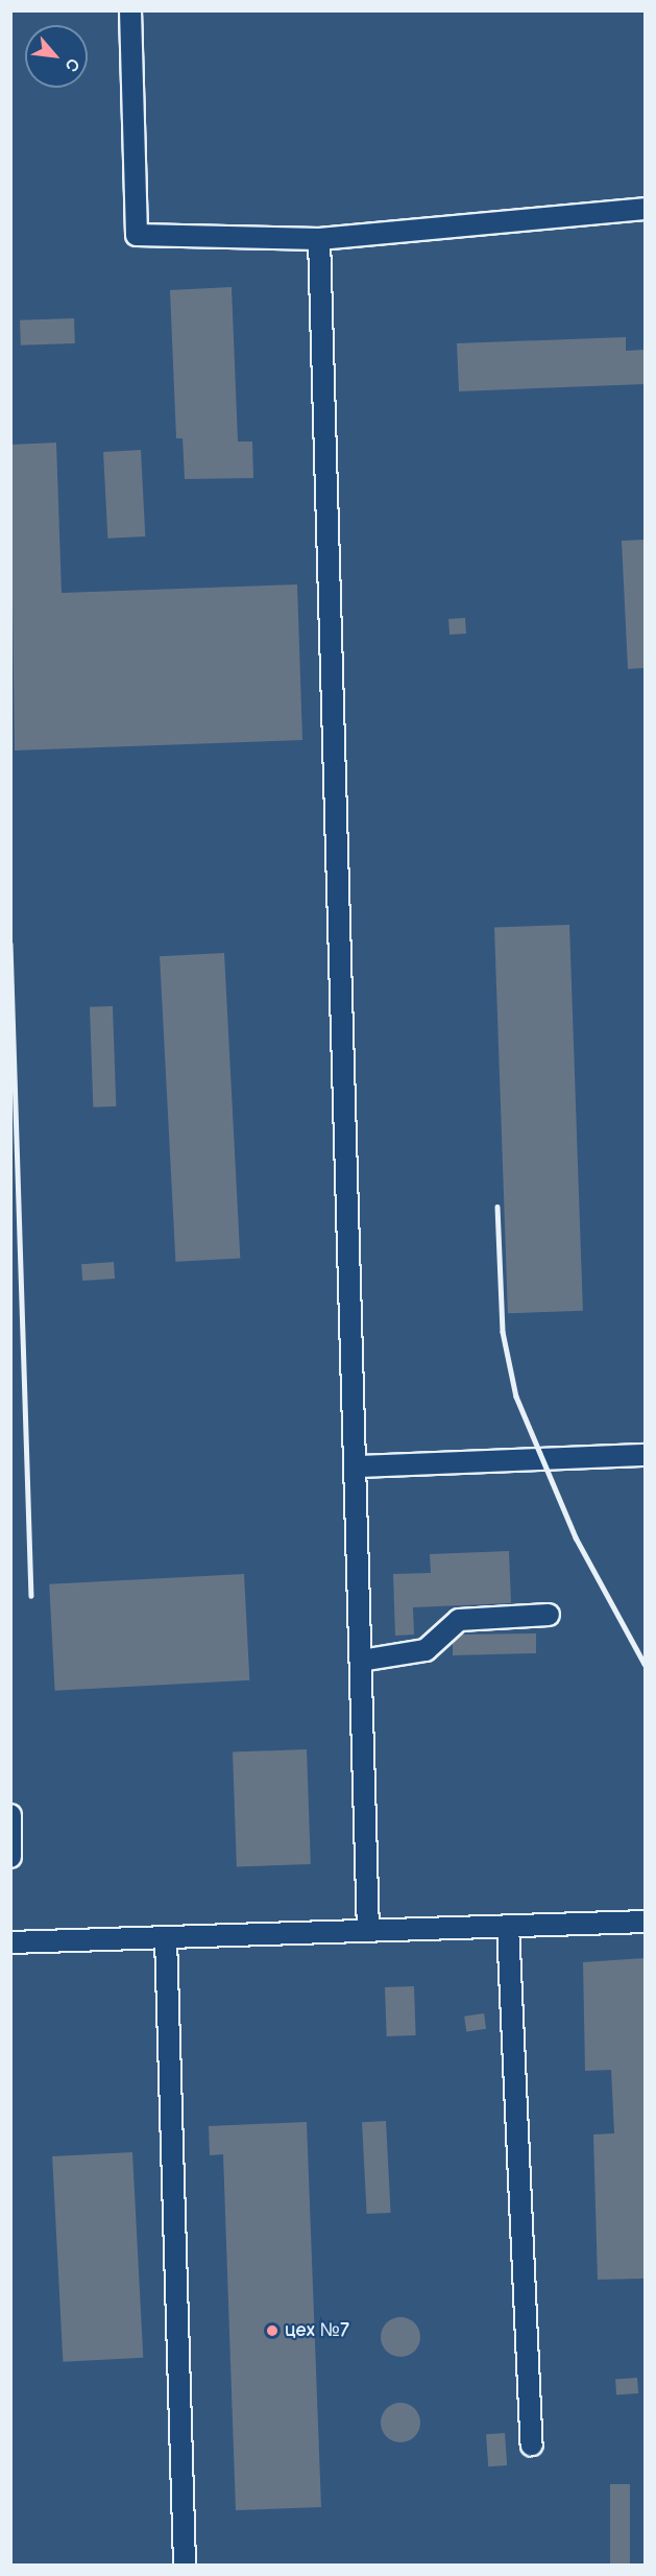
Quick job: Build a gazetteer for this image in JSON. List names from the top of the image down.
{
  "places": ["цех №7"],
  "north": "bottom right"
}
